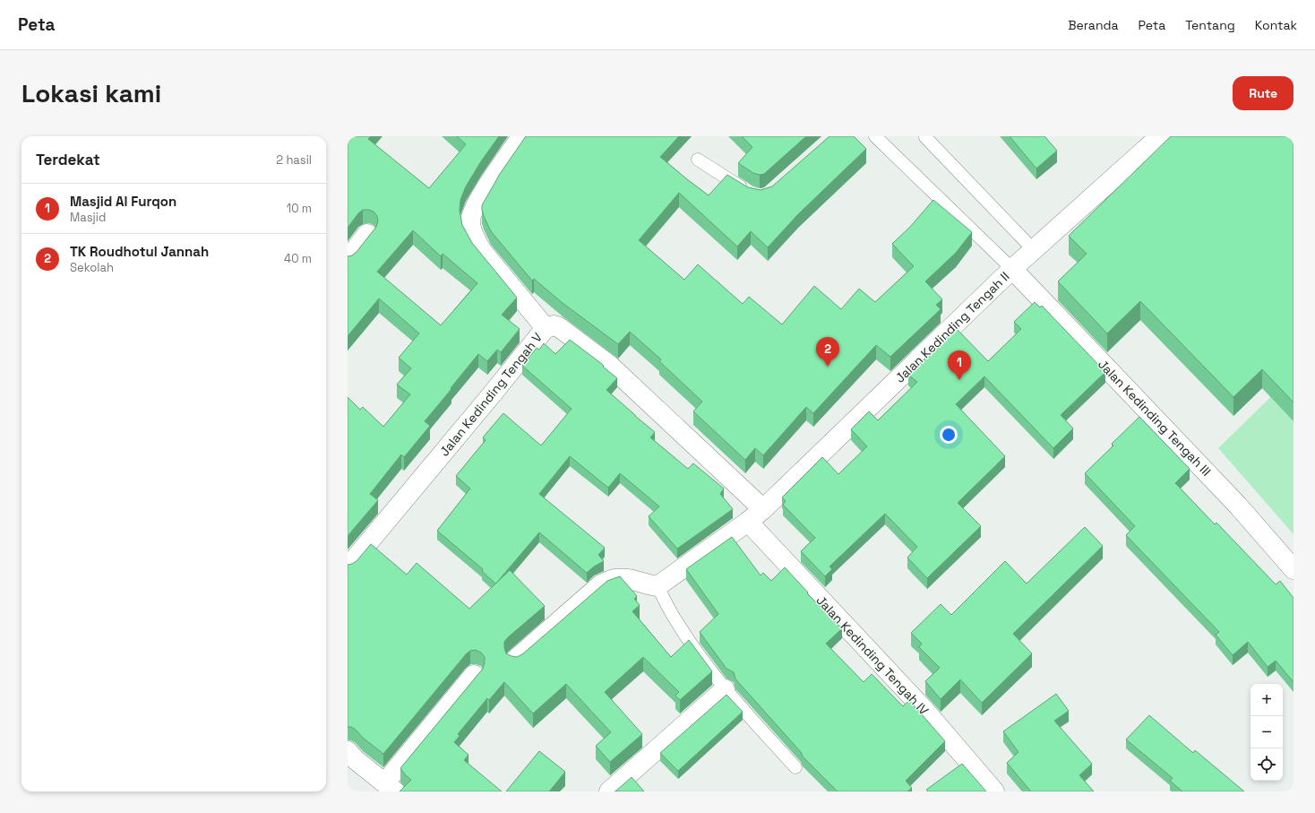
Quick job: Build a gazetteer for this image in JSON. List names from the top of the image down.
{
  "streets": {
    "street": [
      "Jalan Kedinding Tengah II",
      "Jalan Kedinding Tengah V",
      "Jalan Kedinding Tengah III",
      "Jalan Kedinding Tengah IV"
    ]
  },
  "crossings": [
    ["Jalan Kedinding Tengah II", "Jalan Kedinding Tengah V"],
    ["Jalan Kedinding Tengah II", "Jalan Kedinding Tengah III"],
    ["Jalan Kedinding Tengah II", "Jalan Kedinding Tengah IV"]
  ],
  "page": {
    "header": "Peta",
    "nav": [
      "Beranda",
      "Peta",
      "Tentang",
      "Kontak"
    ],
    "buttons": "Rute",
    "title": "Lokasi kami",
    "heading": ["Terdekat", "2 hasil"],
    "list": [
      {
        "mark": "1",
        "name": "Masjid Al Furqon",
        "note": "Masjid",
        "value": "10 m"
      },
      {
        "mark": "2",
        "name": "TK Roudhotul Jannah",
        "note": "Sekolah",
        "value": "40 m"
      }
    ],
    "pins": ["2", "1"],
    "map_buttons": ["+", "−"]
  }
}
